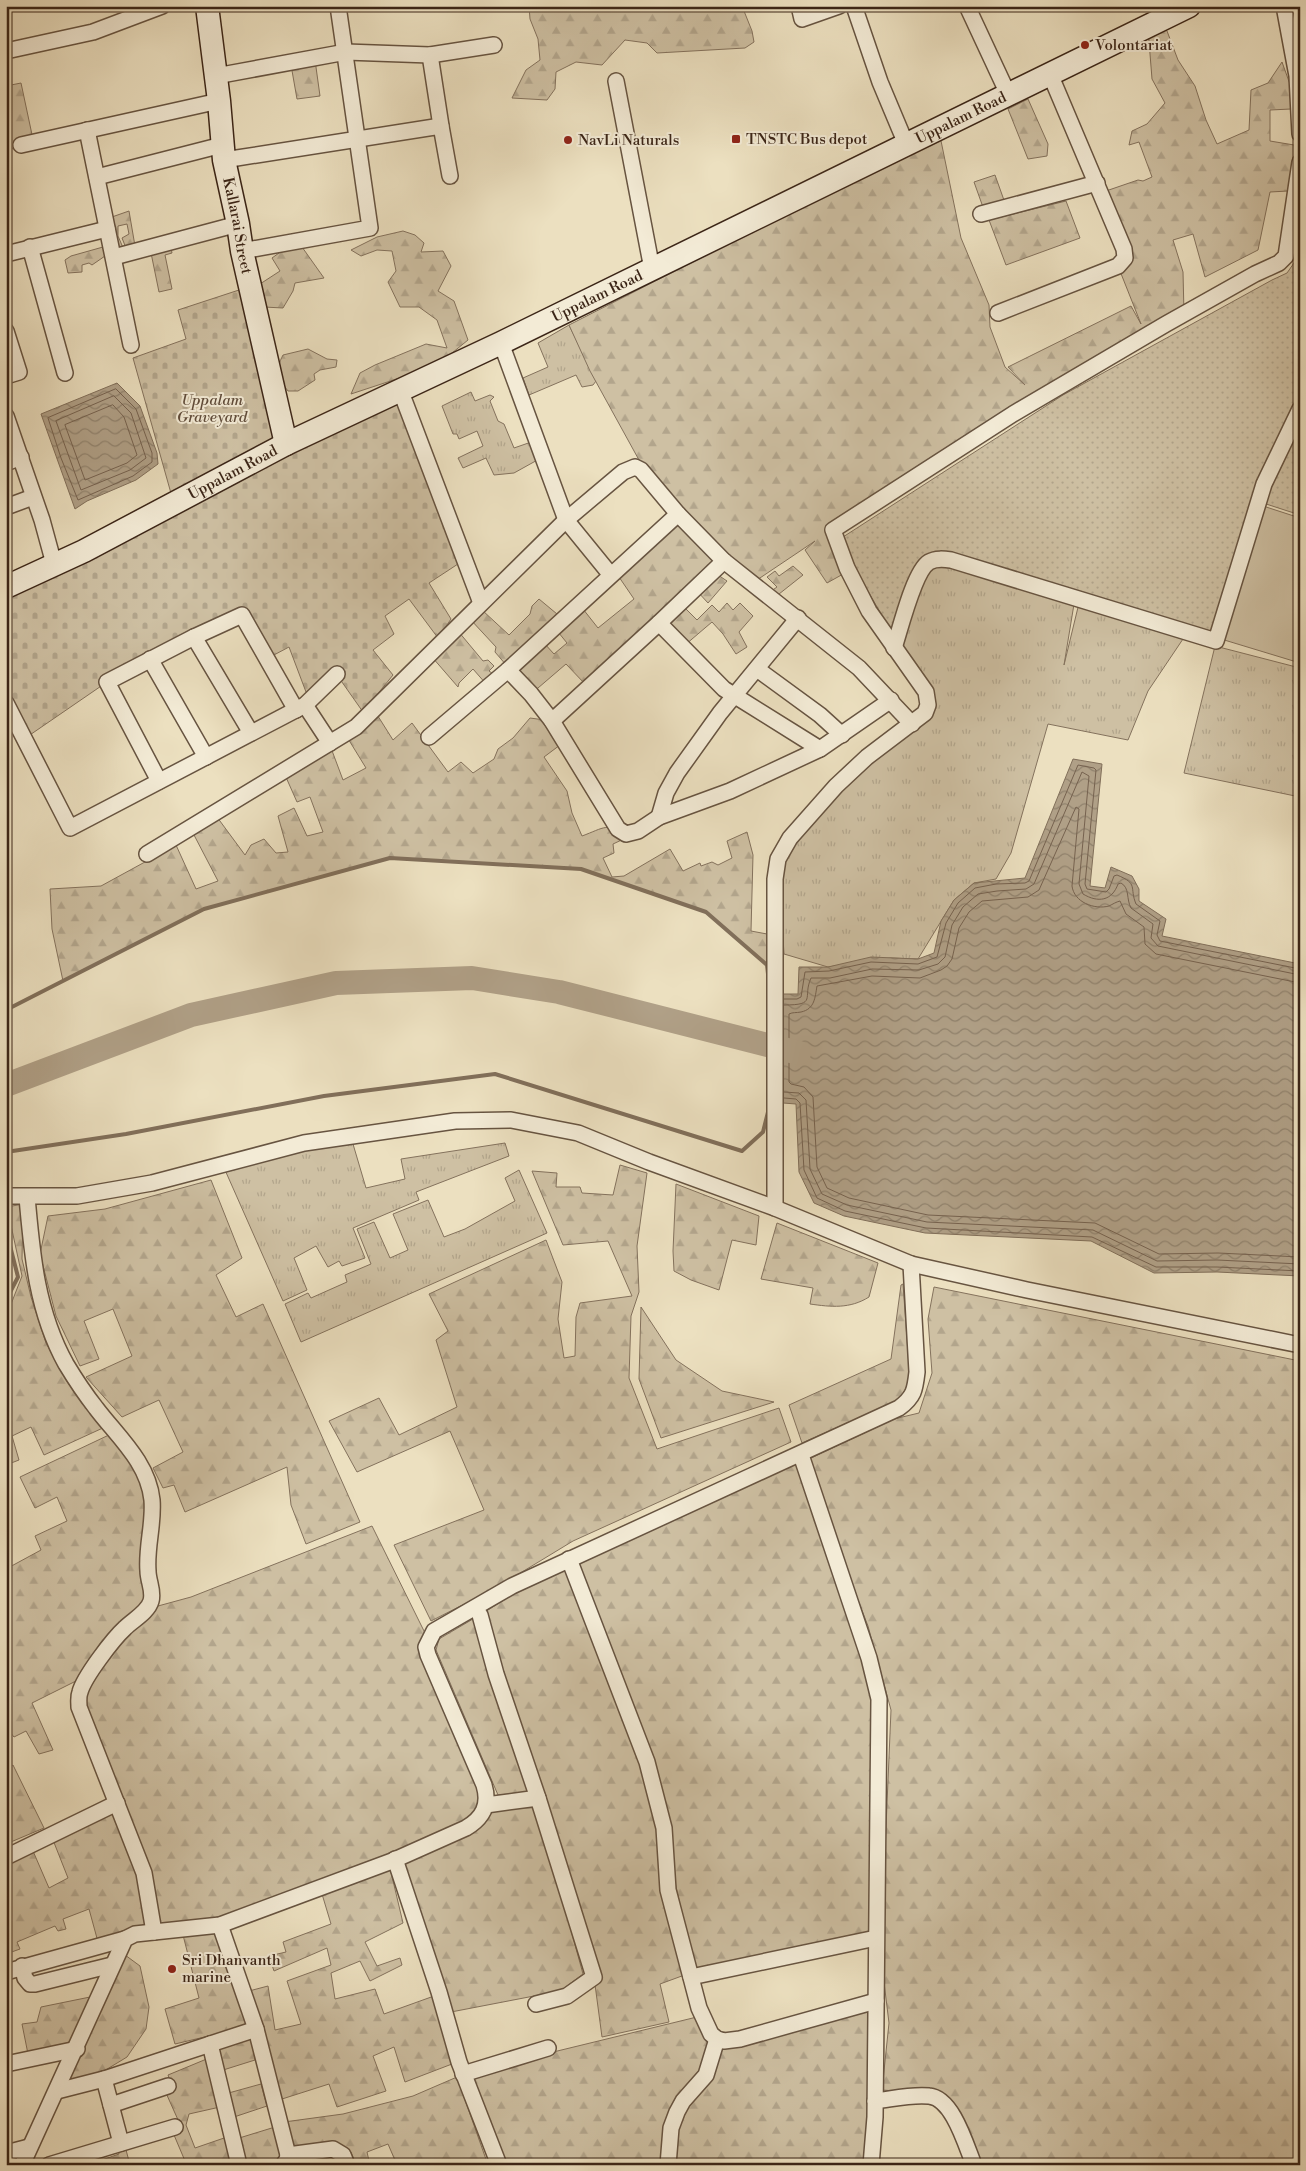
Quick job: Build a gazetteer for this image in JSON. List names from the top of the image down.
{
  "streets": {
    "main road": ["Uppalam Road", "Kallarai Street"]
  },
  "crossings": [
    ["Uppalam Road", "Kallarai Street"]
  ],
  "parks": ["Uppalam Graveyard"],
  "places": {
    "other": ["Volontariat", "NavLi Naturals", "Sri Dhanvanth marine"],
    "transit": ["TNSTC Bus depot"]
  }
}
